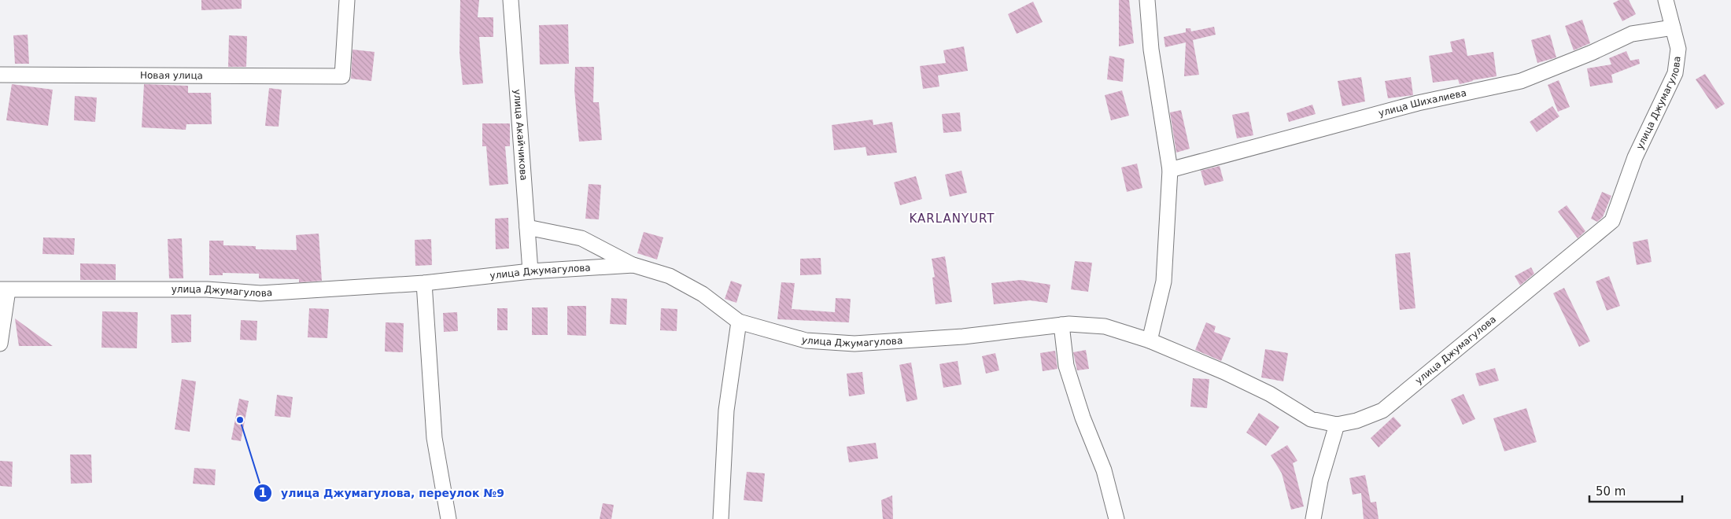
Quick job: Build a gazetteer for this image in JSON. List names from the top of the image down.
{
  "streets": {
    "street": [
      "Новая улица",
      "улица Шихалиева",
      "улица Джумагулова",
      "улица Акайчикова"
    ]
  },
  "crossings": [
    ["улица Шихалиева", "улица Джумагулова"],
    ["улица Джумагулова", "улица Акайчикова"]
  ],
  "districts": ["KARLANYURT"],
  "places": ["улица Джумагулова, переулок №9"],
  "scale_bar": "50 m"
}
